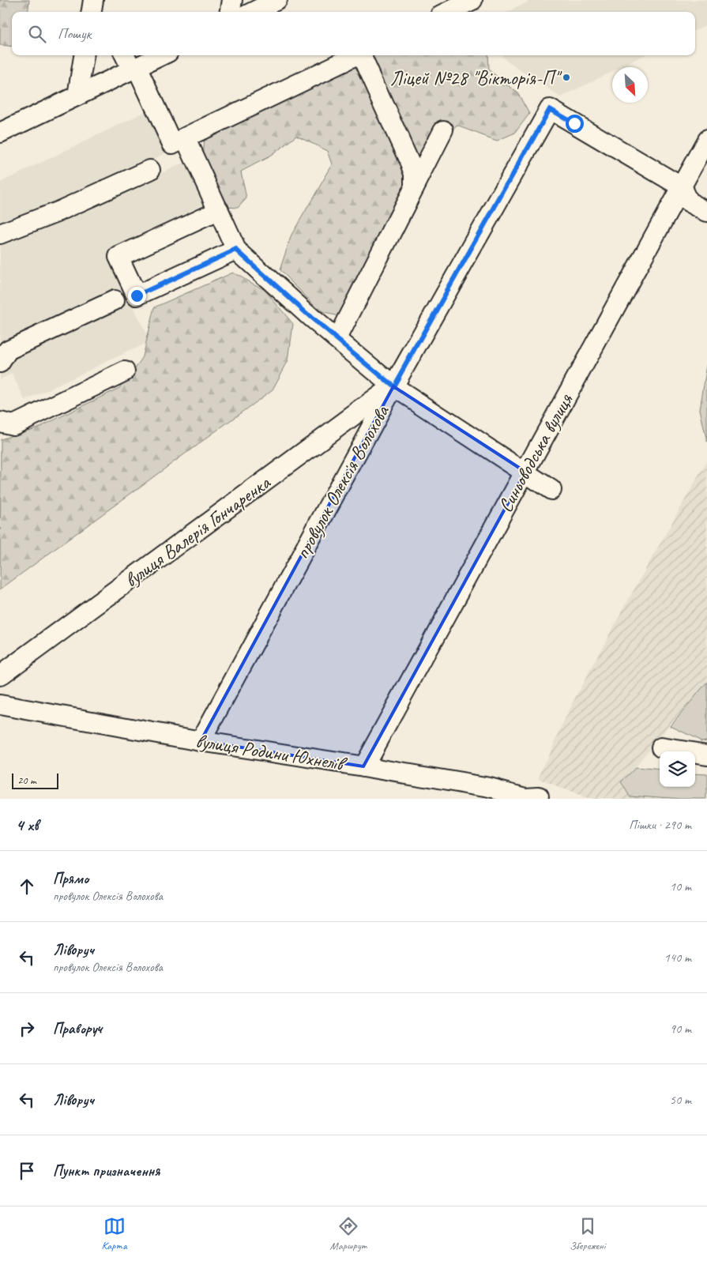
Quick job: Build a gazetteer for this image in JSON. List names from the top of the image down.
{
  "streets": {
    "street": [
      "Синьоводська вулиця",
      "провулок Олексія Волохова",
      "вулиця Валерія Гончаренка",
      "вулиця Родини Юхнелів"
    ]
  },
  "crossings": [
    ["Синьоводська вулиця", "провулок Олексія Волохова"],
    ["Синьоводська вулиця", "вулиця Родини Юхнелів"],
    ["провулок Олексія Волохова", "вулиця Валерія Гончаренка"],
    ["провулок Олексія Волохова", "вулиця Родини Юхнелів"]
  ],
  "places": ["Ліцей №28 \"Вікторія-П\""],
  "scale_bar": "20 m",
  "north": "bottom right",
  "page": {
    "search": "Пошук",
    "scale": "20 m",
    "heading": ["4 хв", "Пішки · 290 m"],
    "list": [
      ["Прямо", "провулок Олексія Волохова", "10 m"],
      ["Ліворуч", "провулок Олексія Волохова", "140 m"],
      ["Праворуч", "90 m"],
      ["Ліворуч", "50 m"],
      "Пункт призначення"
    ],
    "nav": ["Карта", "Маршрут", "Збережені"]
  }
}
